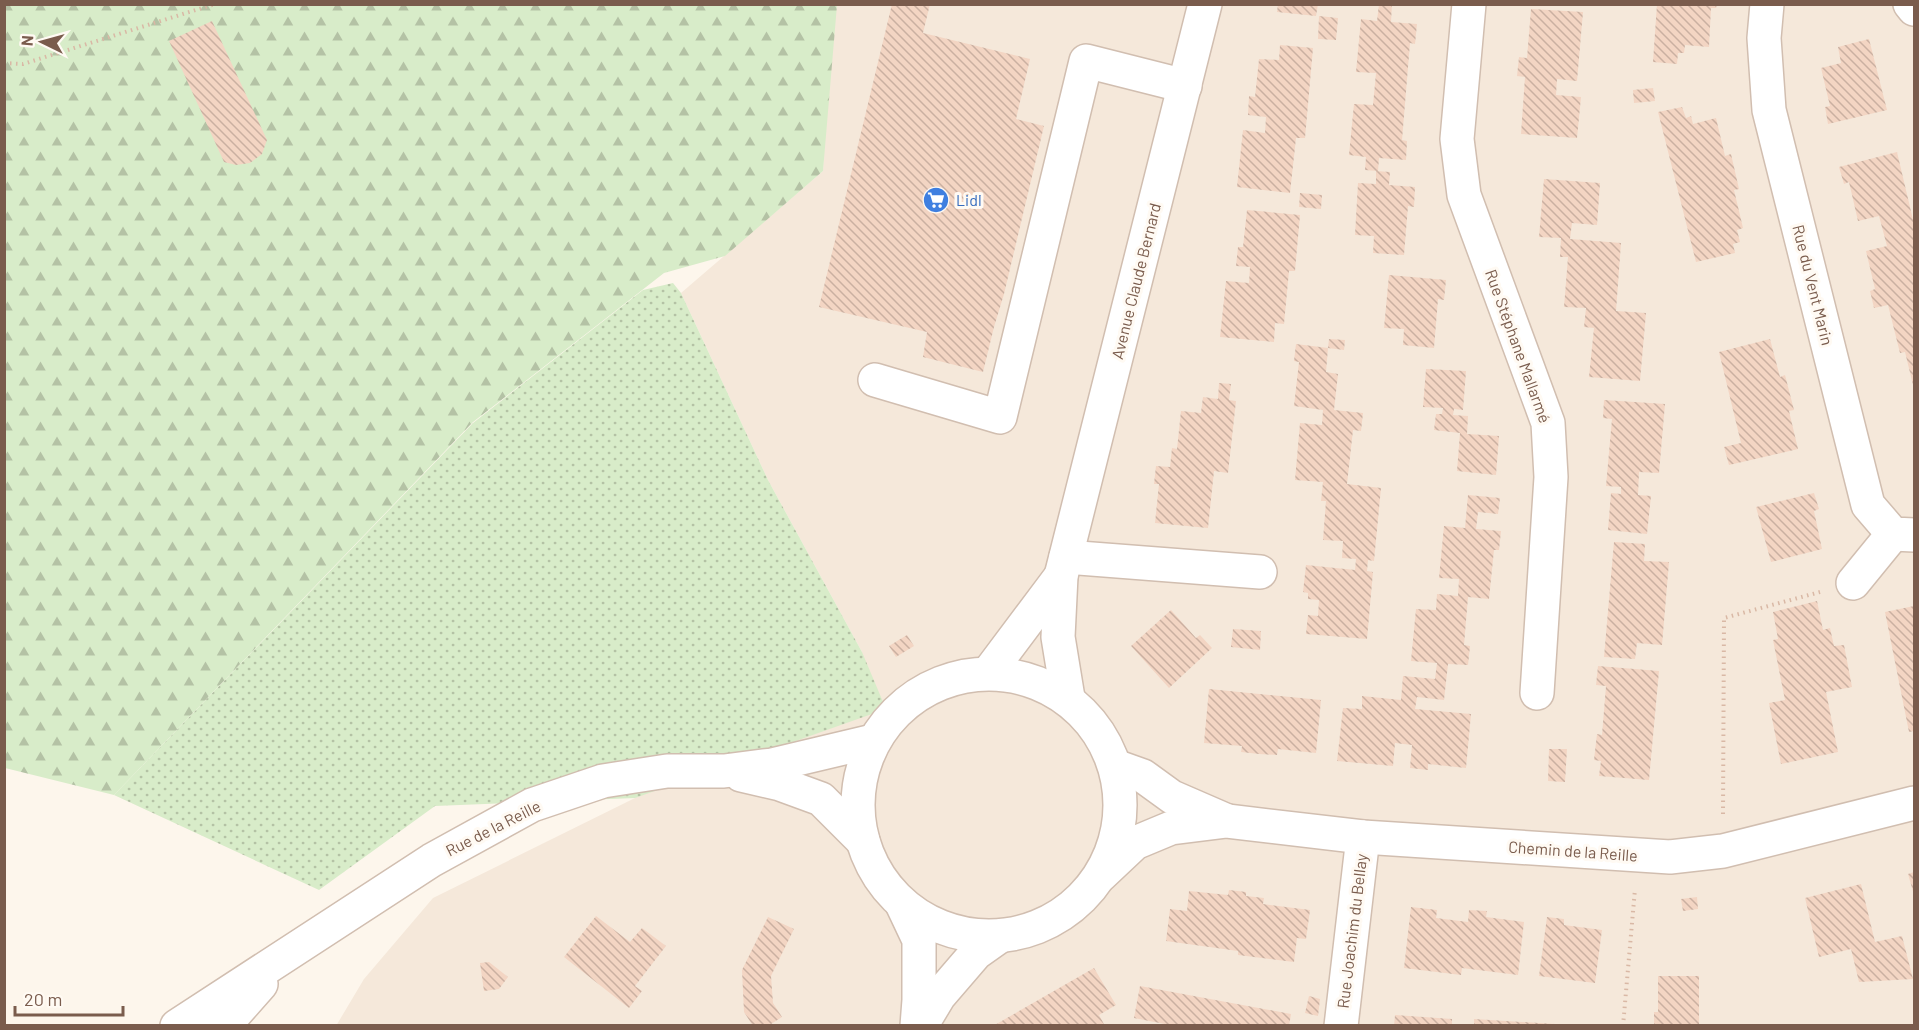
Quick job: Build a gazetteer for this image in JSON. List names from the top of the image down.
{
  "streets": {
    "street": [
      "Avenue Claude Bernard",
      "Rue du Vent Marin",
      "Rue Stéphane Mallarmé",
      "Rue de la Reille",
      "Chemin de la Reille",
      "Rue Joachim du Bellay"
    ]
  },
  "crossings": [
    ["Chemin de la Reille", "Rue Joachim du Bellay"]
  ],
  "places": {
    "supermarket": ["Lidl"]
  },
  "scale_bar": "20 m",
  "north": "left"
}
